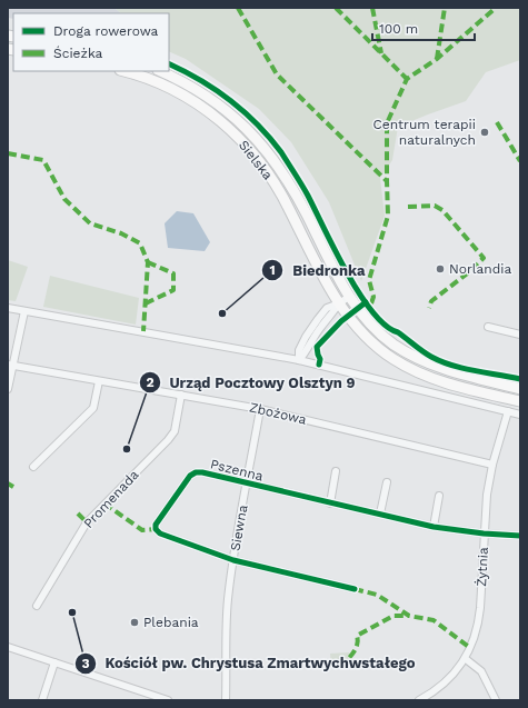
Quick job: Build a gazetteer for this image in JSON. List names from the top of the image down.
{
  "streets": {
    "main road": ["Sielska"],
    "street": [
      "Zbożowa",
      "Pszenna",
      "Promenada",
      "Siewna",
      "Żytnia"
    ]
  },
  "crossings": [
    ["Zbożowa", "Promenada"],
    ["Zbożowa", "Siewna"],
    ["Zbożowa", "Żytnia"],
    ["Pszenna", "Siewna"],
    ["Pszenna", "Żytnia"]
  ],
  "places": [
    "Centrum terapii naturalnych",
    "Norlandia",
    "Biedronka",
    "Urząd Pocztowy Olsztyn 9",
    "Kościół pw. Chrystusa Zmartwychwstałego",
    "Plebania"
  ],
  "legend": ["Droga rowerowa", "Ścieżka"],
  "scale_bar": "100 m"
}
